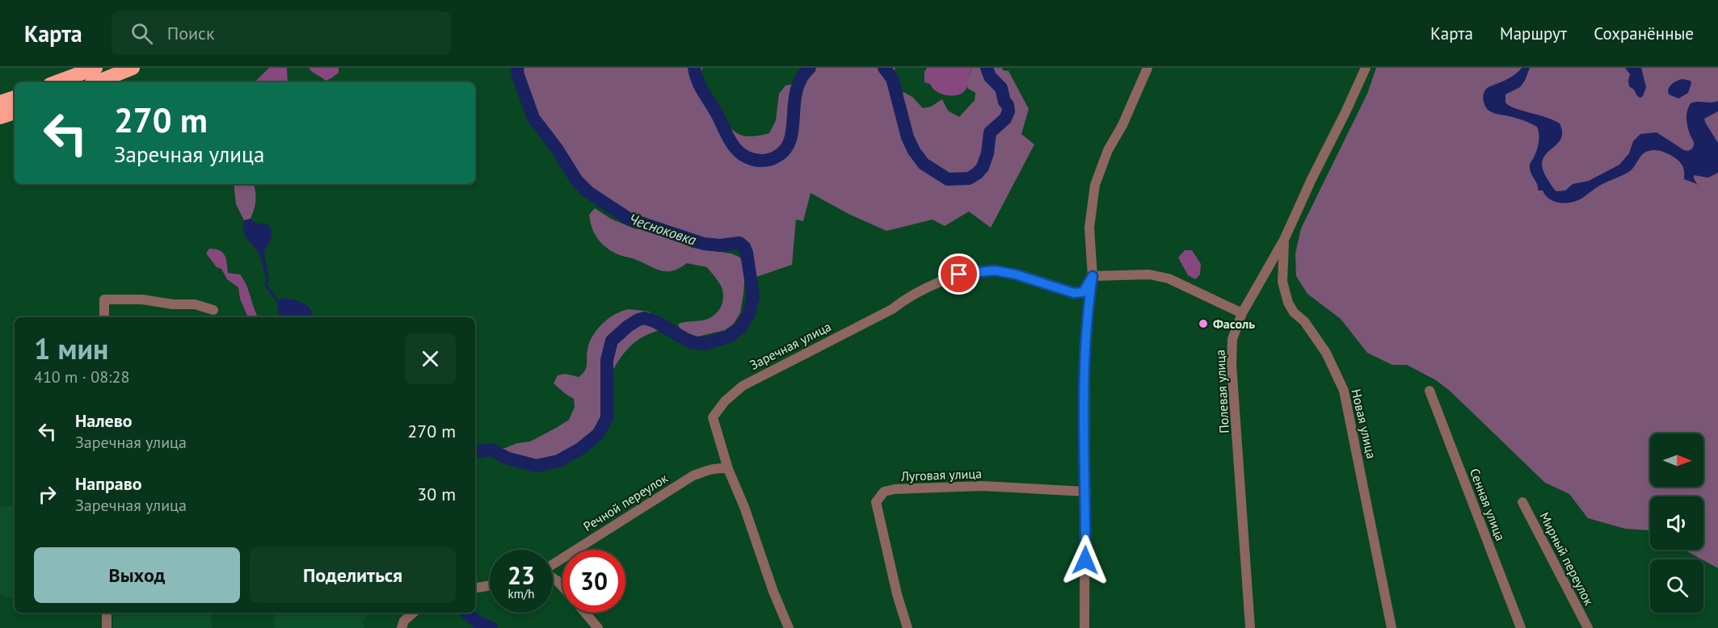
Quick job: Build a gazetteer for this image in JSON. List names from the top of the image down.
{
  "streets": {
    "street": [
      "Заречная улица",
      "Полевая улица",
      "Новая улица",
      "Луговая улица",
      "Речной переулок",
      "Сенная улица",
      "Мирный переулок"
    ]
  },
  "crossings": [
    ["Заречная улица", "Речной переулок"],
    ["Полевая улица", "Новая улица"]
  ],
  "water": ["Чесноковка"],
  "places": ["Фасоль"],
  "north": "right",
  "page": {
    "header": "Карта",
    "search": "Поиск",
    "nav": ["Карта", "Маршрут", "Сохранённые"],
    "turn": ["270 m", "Заречная улица"],
    "heading": ["1 мин", "410 m · 08:28"],
    "list": [
      {
        "name": "Налево",
        "note": "Заречная улица",
        "value": "270 m"
      },
      {
        "name": "Направо",
        "note": "Заречная улица",
        "value": "30 m"
      }
    ],
    "buttons": ["Выход", "Поделиться"],
    "speed": "23 km/h",
    "limit": "30"
  }
}
